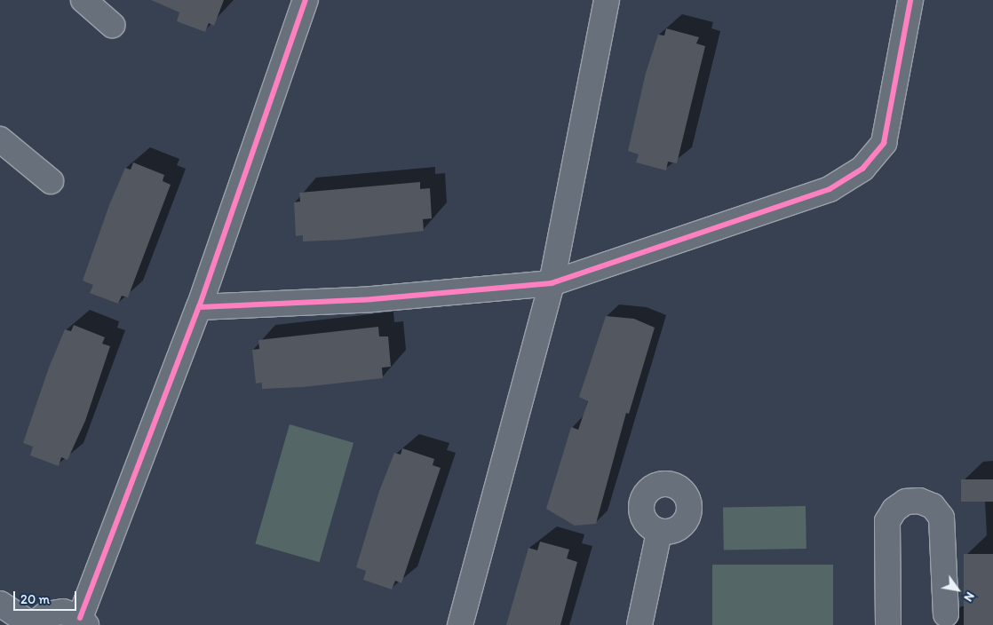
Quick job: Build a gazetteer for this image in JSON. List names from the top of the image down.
{
  "scale_bar": "20 m",
  "north": "bottom right"
}
